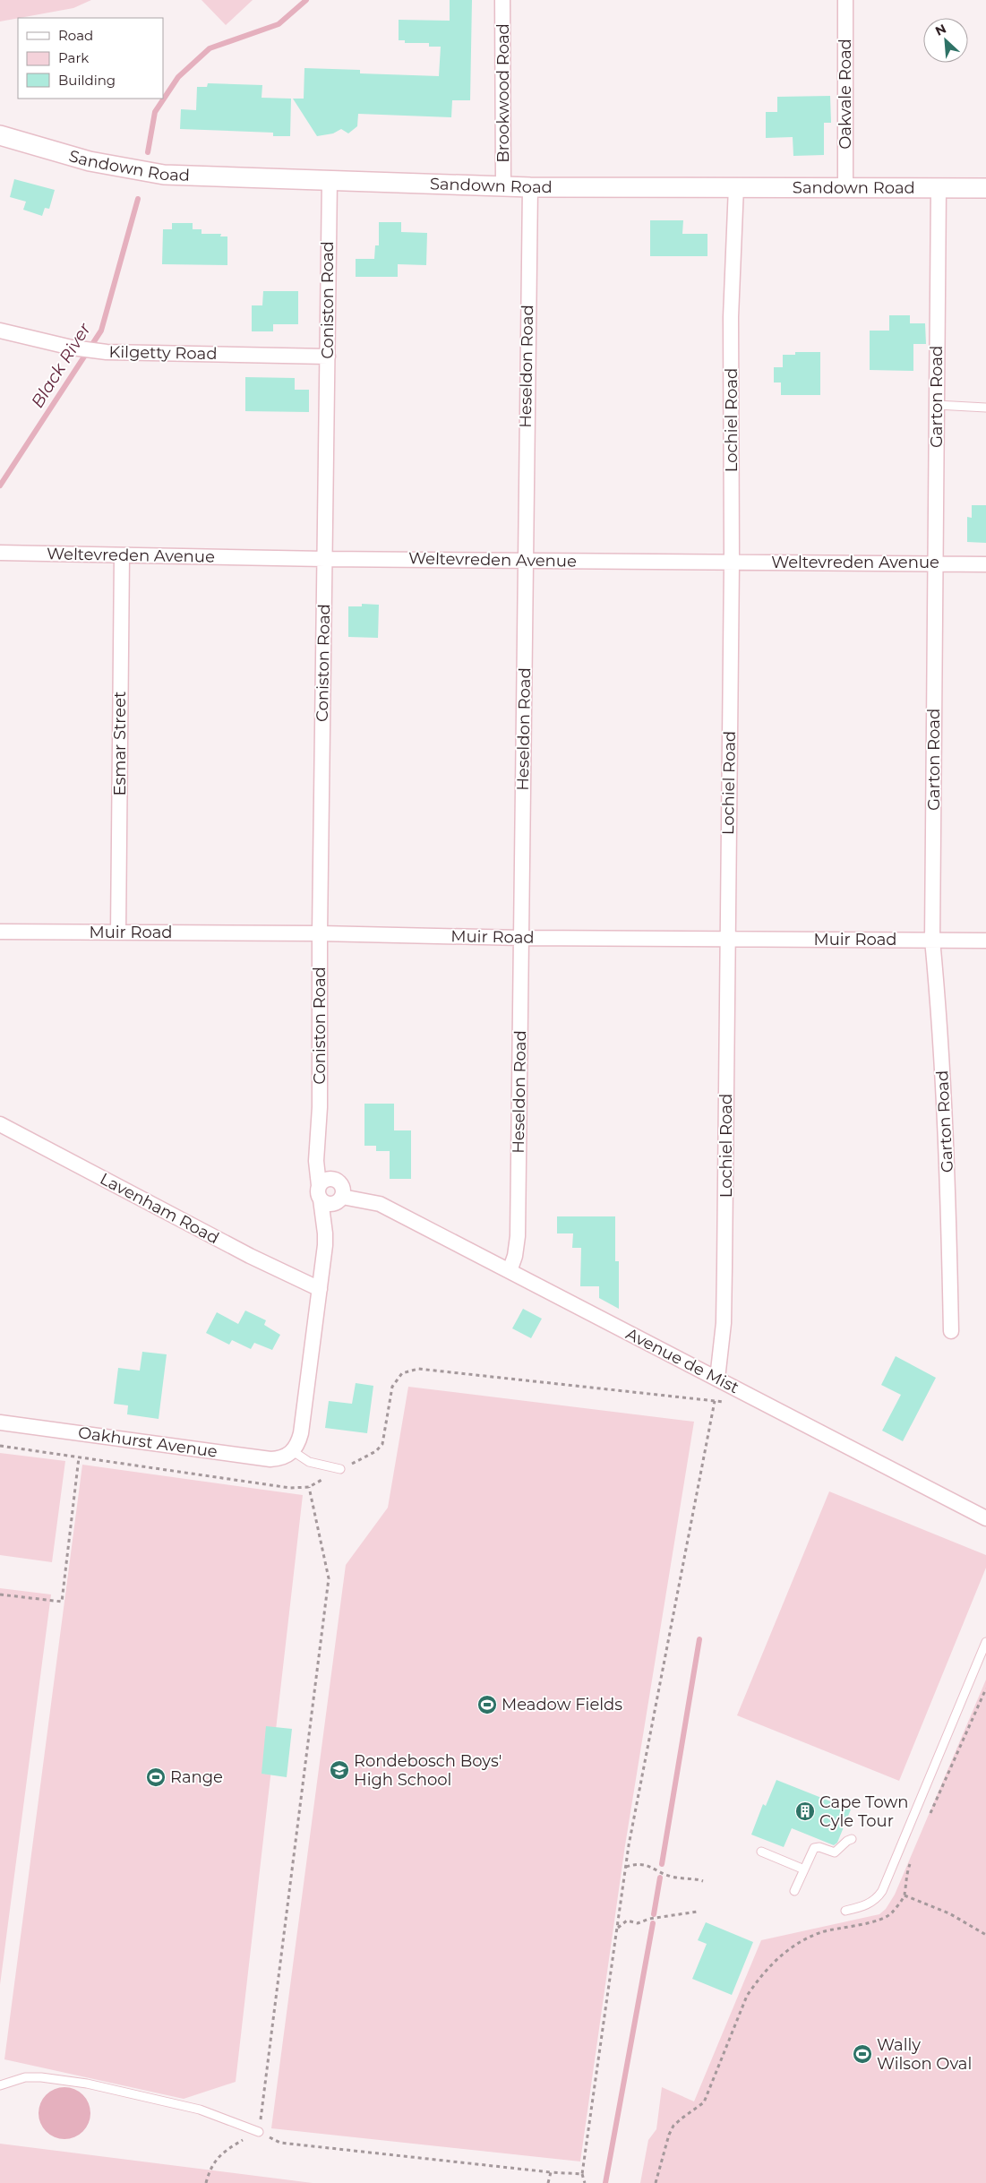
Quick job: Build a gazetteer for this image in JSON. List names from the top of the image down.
{
  "streets": {
    "street": [
      "Brookwood Road",
      "Oakvale Road",
      "Sandown Road",
      "Coniston Road",
      "Kilgetty Road",
      "Heseldon Road",
      "Garton Road",
      "Lochiel Road",
      "Weltevreden Avenue",
      "Esmar Street",
      "Muir Road",
      "Lavenham Road",
      "Avenue de Mist",
      "Oakhurst Avenue"
    ]
  },
  "crossings": [
    ["Brookwood Road", "Sandown Road"],
    ["Oakvale Road", "Sandown Road"],
    ["Sandown Road", "Coniston Road"],
    ["Sandown Road", "Heseldon Road"],
    ["Sandown Road", "Garton Road"],
    ["Sandown Road", "Lochiel Road"],
    ["Coniston Road", "Kilgetty Road"],
    ["Coniston Road", "Weltevreden Avenue"],
    ["Coniston Road", "Muir Road"],
    ["Coniston Road", "Lavenham Road"],
    ["Coniston Road", "Avenue de Mist"],
    ["Coniston Road", "Oakhurst Avenue"],
    ["Heseldon Road", "Weltevreden Avenue"],
    ["Heseldon Road", "Muir Road"],
    ["Heseldon Road", "Avenue de Mist"],
    ["Garton Road", "Weltevreden Avenue"],
    ["Garton Road", "Muir Road"],
    ["Lochiel Road", "Weltevreden Avenue"],
    ["Lochiel Road", "Muir Road"],
    ["Lochiel Road", "Avenue de Mist"],
    ["Weltevreden Avenue", "Esmar Street"],
    ["Esmar Street", "Muir Road"]
  ],
  "water": ["Black River"],
  "places": {
    "sports": ["Meadow Fields", "Range", "Wally Wilson Oval"],
    "school or university": ["Rondebosch Boys' High School"],
    "building": ["Cape Town Cyle Tour"]
  },
  "legend": ["Road", "Park", "Building"],
  "north": "top left"
}
